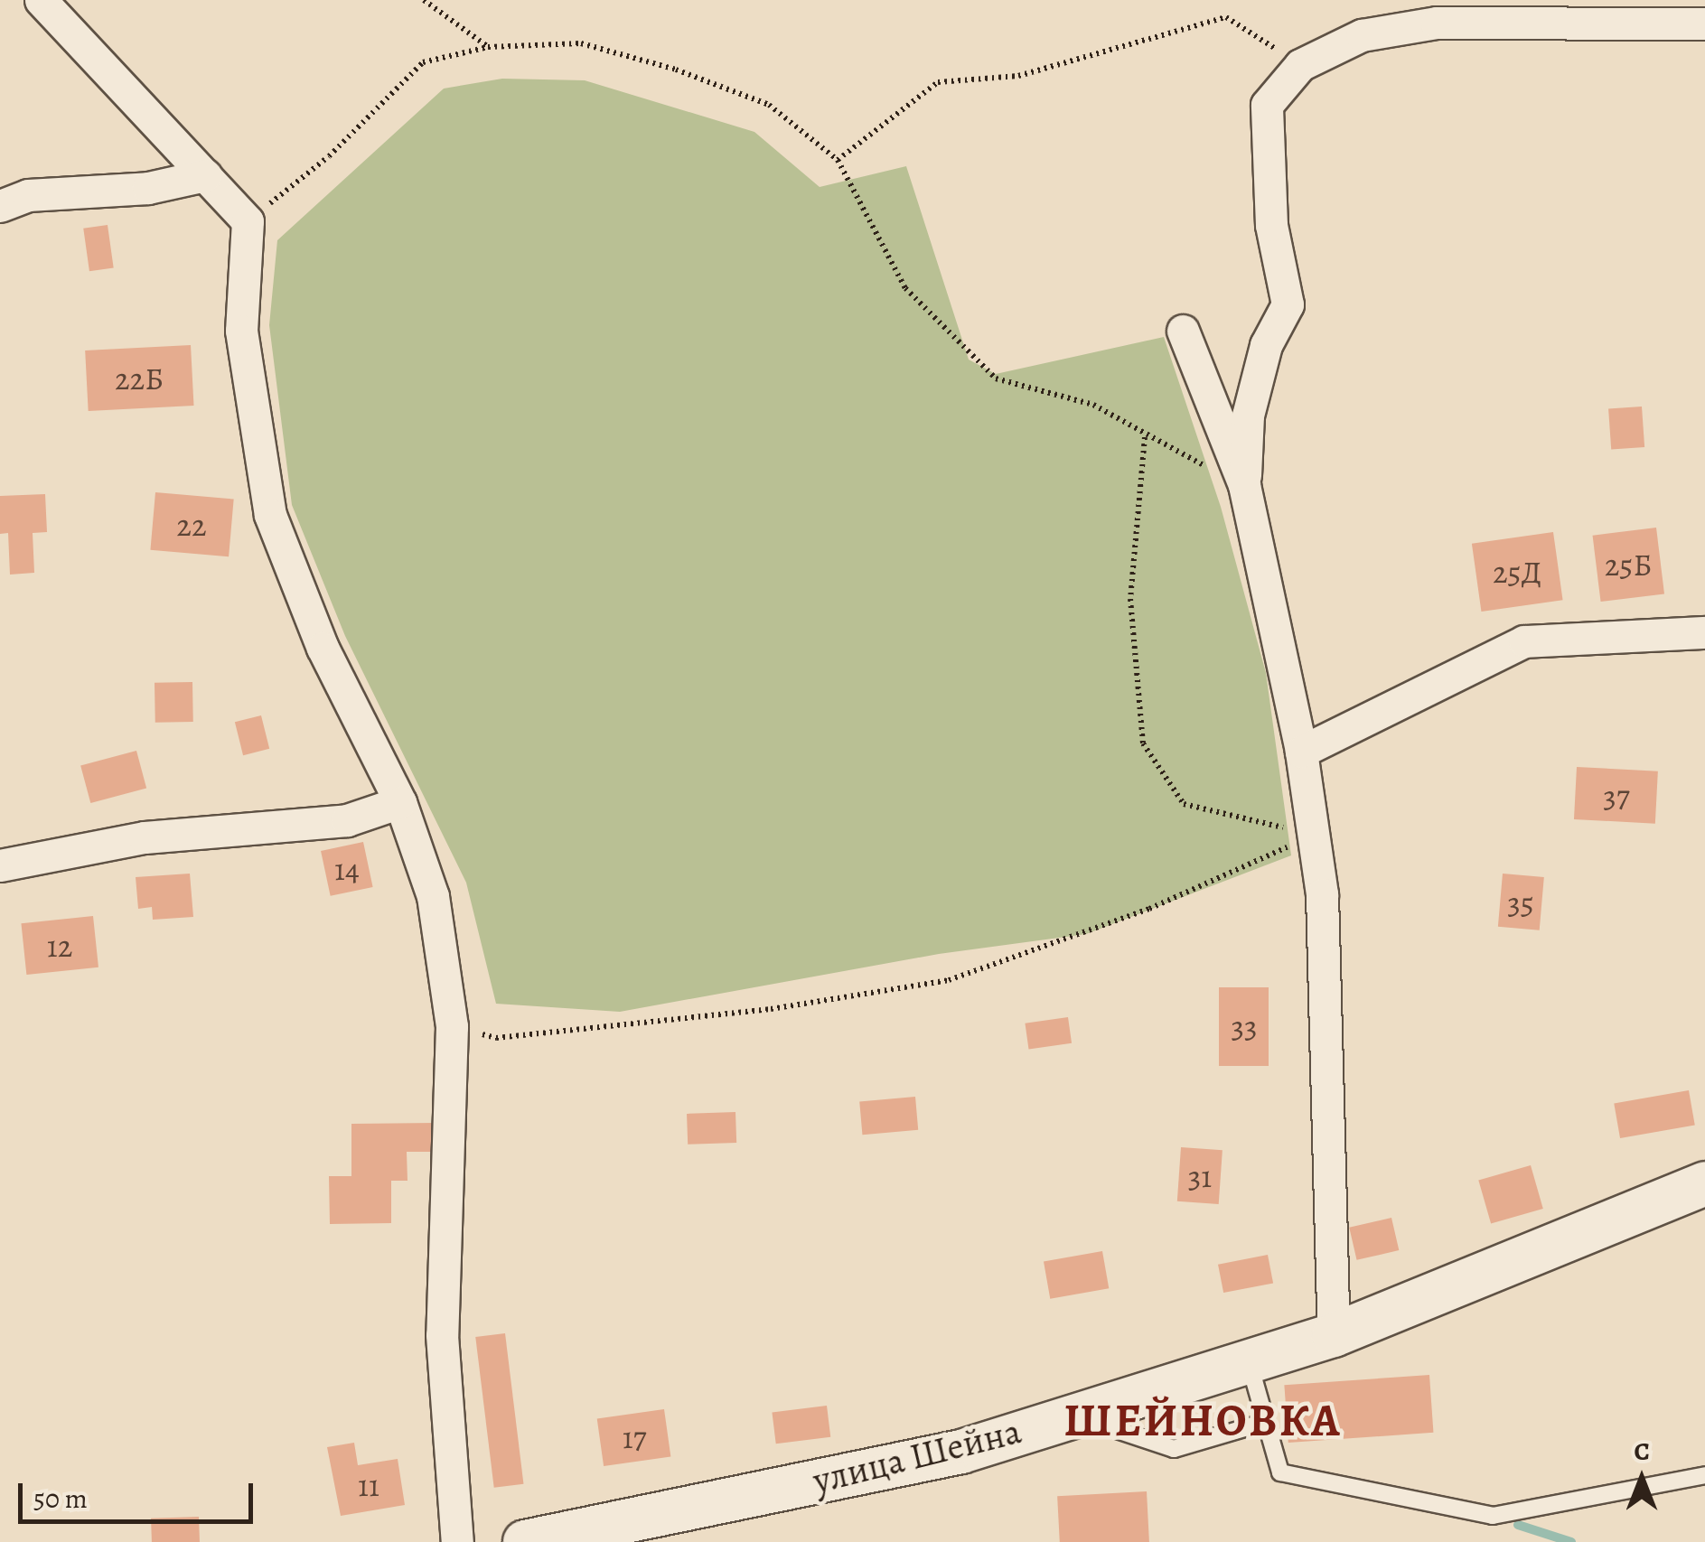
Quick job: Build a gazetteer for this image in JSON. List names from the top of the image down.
{
  "streets": {
    "street": ["улица Шейна"]
  },
  "districts": ["ШЕЙНОВКА"],
  "house_numbers": [
    "22Б",
    "22",
    "25Б",
    "25Д",
    "37",
    "14",
    "35",
    "12",
    "33",
    "31",
    "17",
    "11"
  ],
  "scale_bar": "50 m",
  "north": "top"
}
